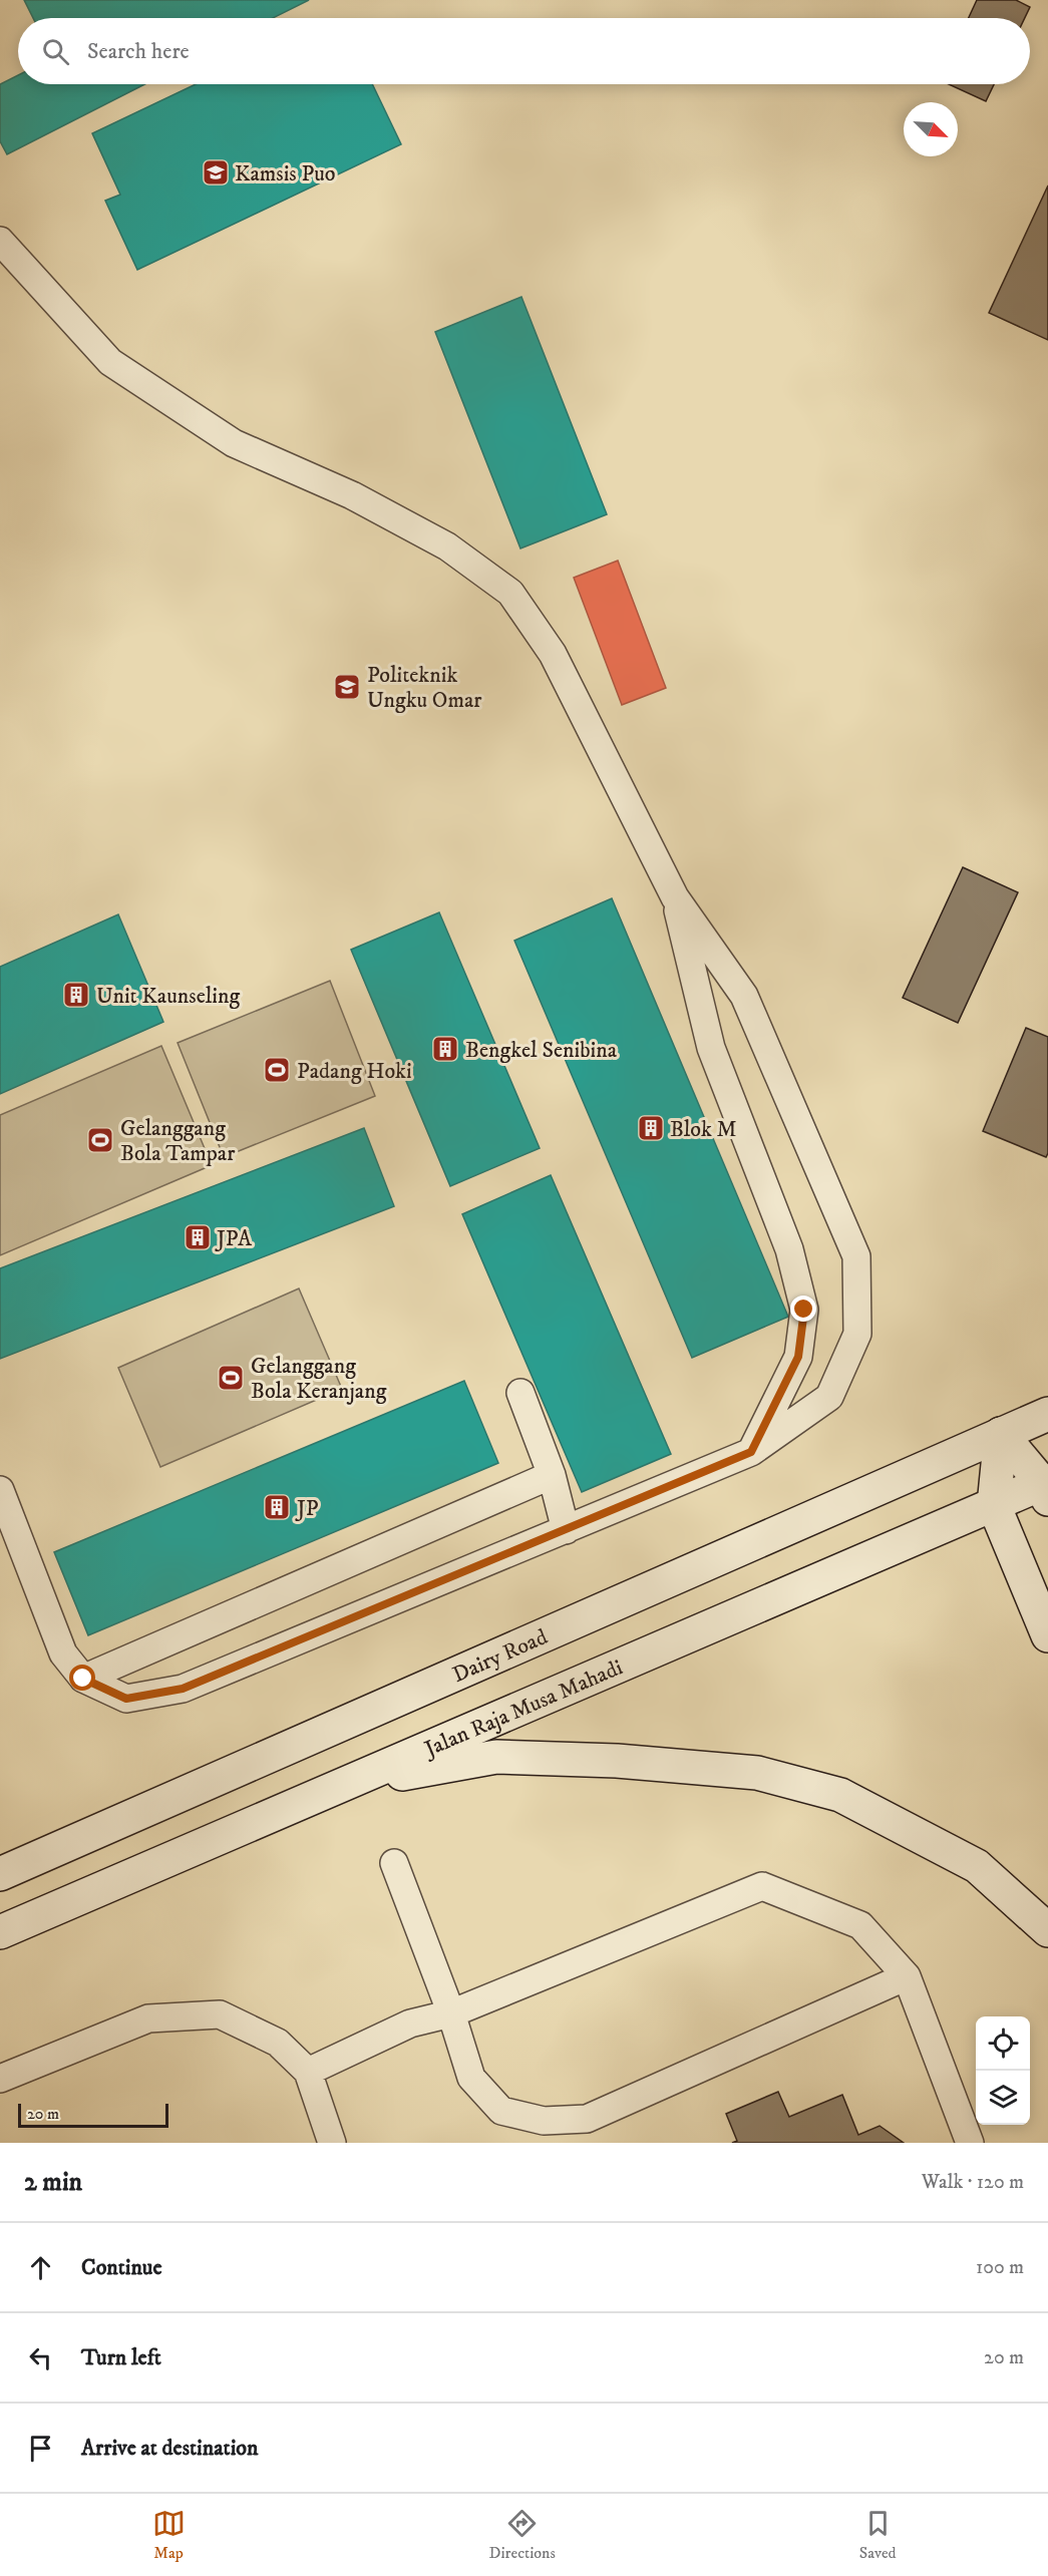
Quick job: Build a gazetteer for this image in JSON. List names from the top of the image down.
{
  "streets": {
    "main road": ["Dairy Road", "Jalan Raja Musa Mahadi"]
  },
  "places": {
    "school or university": ["Kamsis Puo", "Politeknik Ungku Omar"],
    "building": [
      "Unit Kaunseling",
      "Bengkel Senibina",
      "Blok M",
      "JPA",
      "JP"
    ],
    "sports": ["Padang Hoki", "Gelanggang Bola Tampar", "Gelanggang Bola Keranjang"]
  },
  "scale_bar": "20 m",
  "north": "bottom right",
  "page": {
    "search": "Search here",
    "scale": "20 m",
    "heading": ["2 min", "Walk · 120 m"],
    "list": [
      ["Continue", "100 m"],
      ["Turn left", "20 m"],
      "Arrive at destination"
    ],
    "nav": ["Map", "Directions", "Saved"]
  }
}
